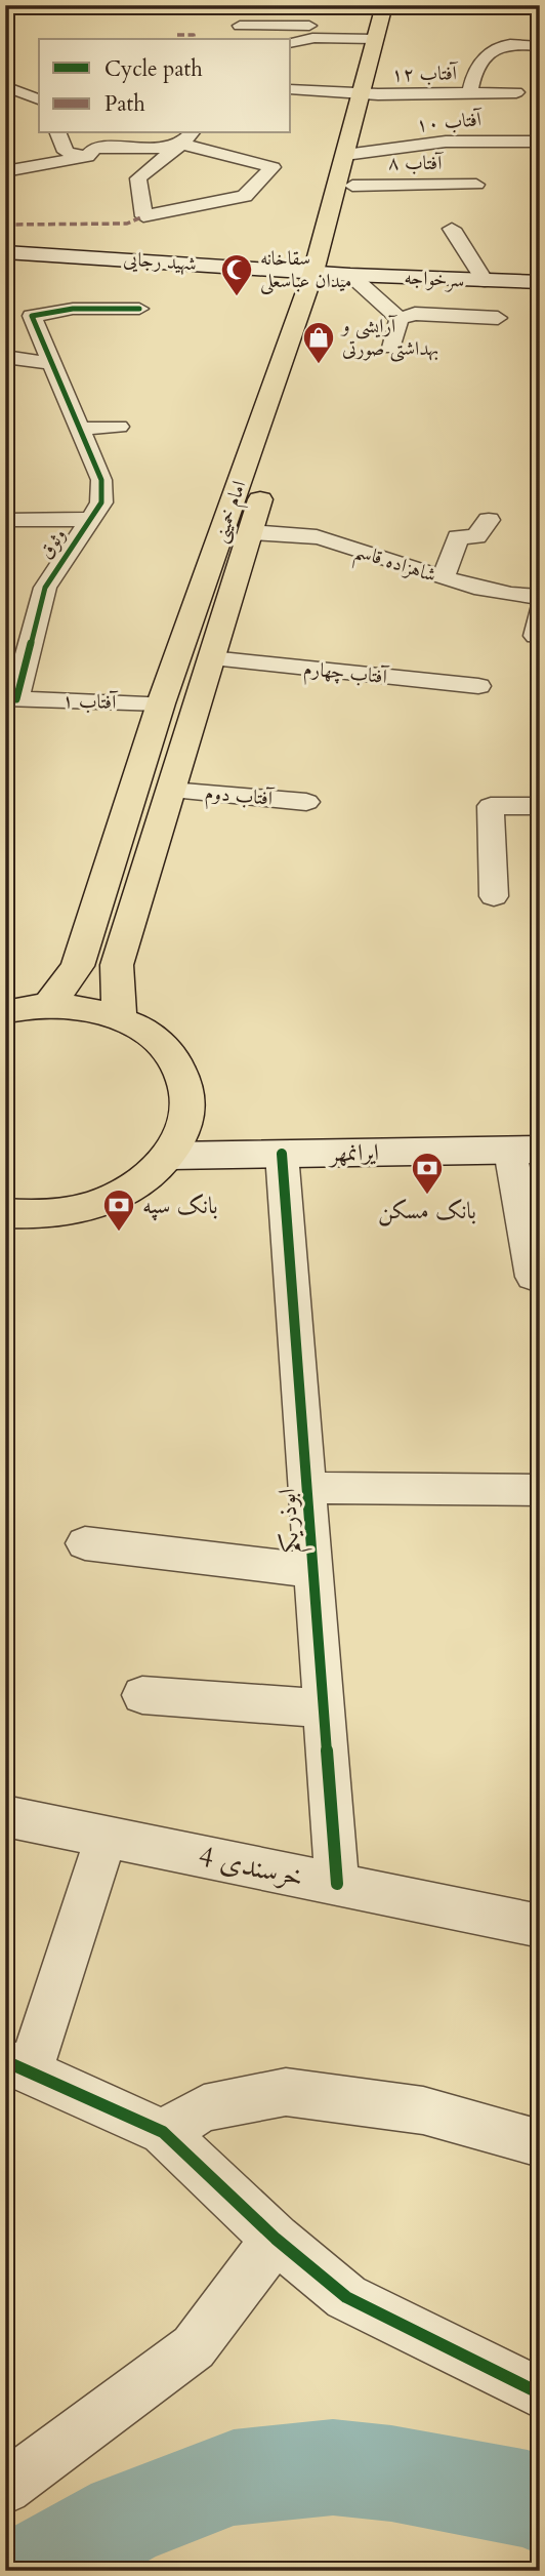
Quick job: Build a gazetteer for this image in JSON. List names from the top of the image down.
{
  "streets": {
    "main road": [
      "شهید رجایی",
      "سرخواجه",
      "امام خمینی",
      "ایرانمهر"
    ],
    "street": [
      "آفتاب ۱۲",
      "۱۰ آفتاب",
      "آفتاب ۸",
      "وثوق",
      "شاهزاده قاسم",
      "آفتاب چهارم",
      "۱ آفتاب",
      "آفتاب دوم",
      "ابوذر یکم",
      "خرسندی 4"
    ]
  },
  "crossings": [
    ["آفتاب ۱۲", "امام خمینی"],
    ["۱۰ آفتاب", "امام خمینی"],
    ["آفتاب ۸", "امام خمینی"],
    ["شهید رجایی", "سرخواجه"],
    ["شهید رجایی", "امام خمینی"],
    ["سرخواجه", "امام خمینی"],
    ["امام خمینی", "شاهزاده قاسم"],
    ["امام خمینی", "آفتاب چهارم"],
    ["امام خمینی", "۱ آفتاب"],
    ["امام خمینی", "آفتاب دوم"],
    ["وثوق", "۱ آفتاب"],
    ["ایرانمهر", "ابوذر یکم"],
    ["ابوذر یکم", "خرسندی 4"]
  ],
  "places": {
    "mosque": ["سقاخانه میدان عباسعلی"],
    "shop": ["آرایشی و بهداشتی صورتی"],
    "bank": ["بانک مسکن", "بانک سپه"]
  },
  "legend": ["Cycle path", "Path"]
}
